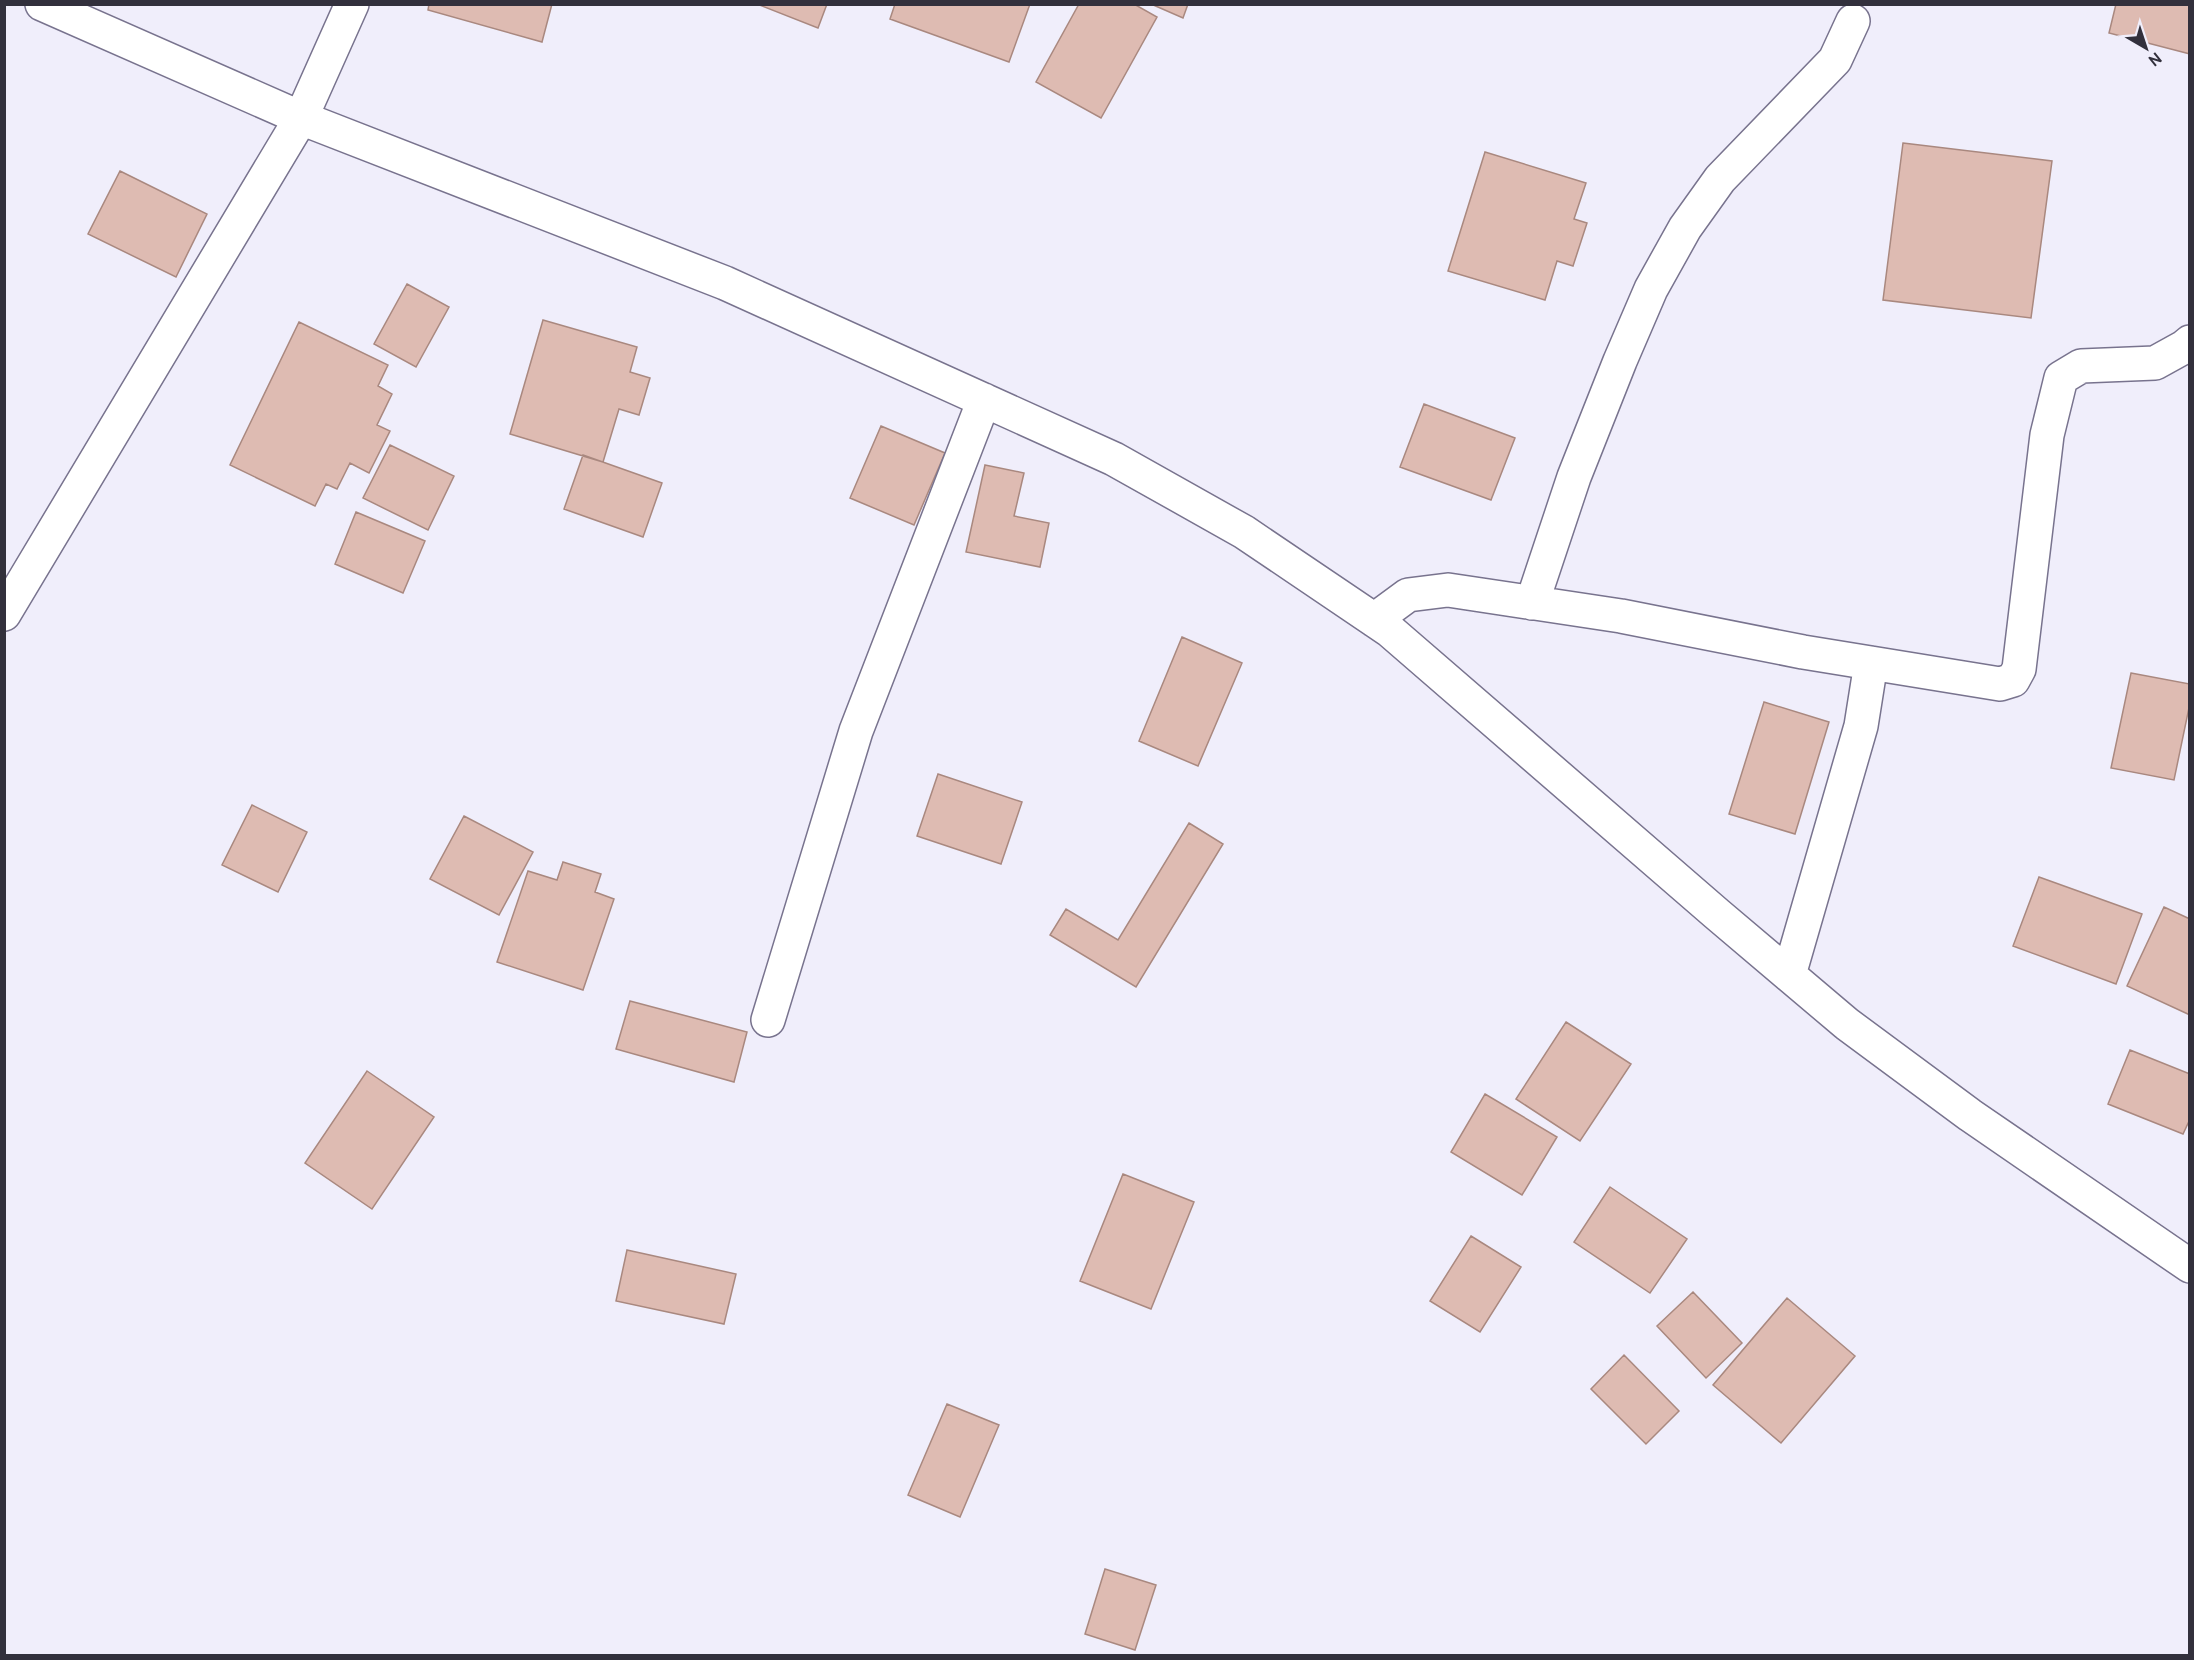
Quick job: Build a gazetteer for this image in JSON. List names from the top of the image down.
{
  "north": "bottom right"
}
